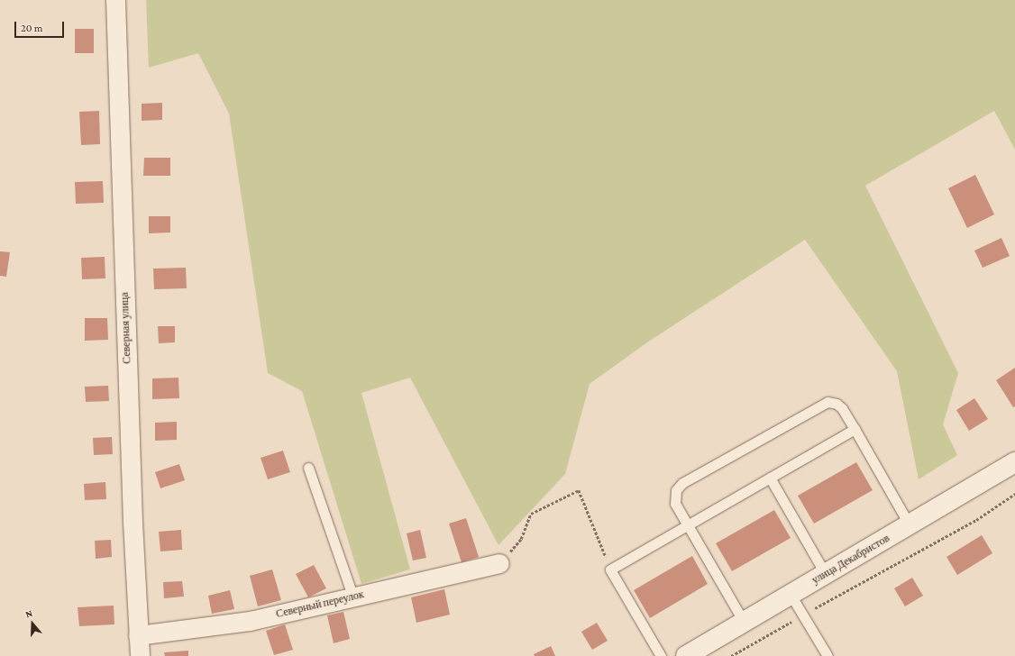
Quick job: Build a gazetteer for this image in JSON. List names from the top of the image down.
{
  "streets": {
    "street": ["Северная улица", "улица Декабристов", "Северный переулок"]
  },
  "crossings": [
    ["Северная улица", "Северный переулок"]
  ],
  "scale_bar": "20 m",
  "north": "top"
}
